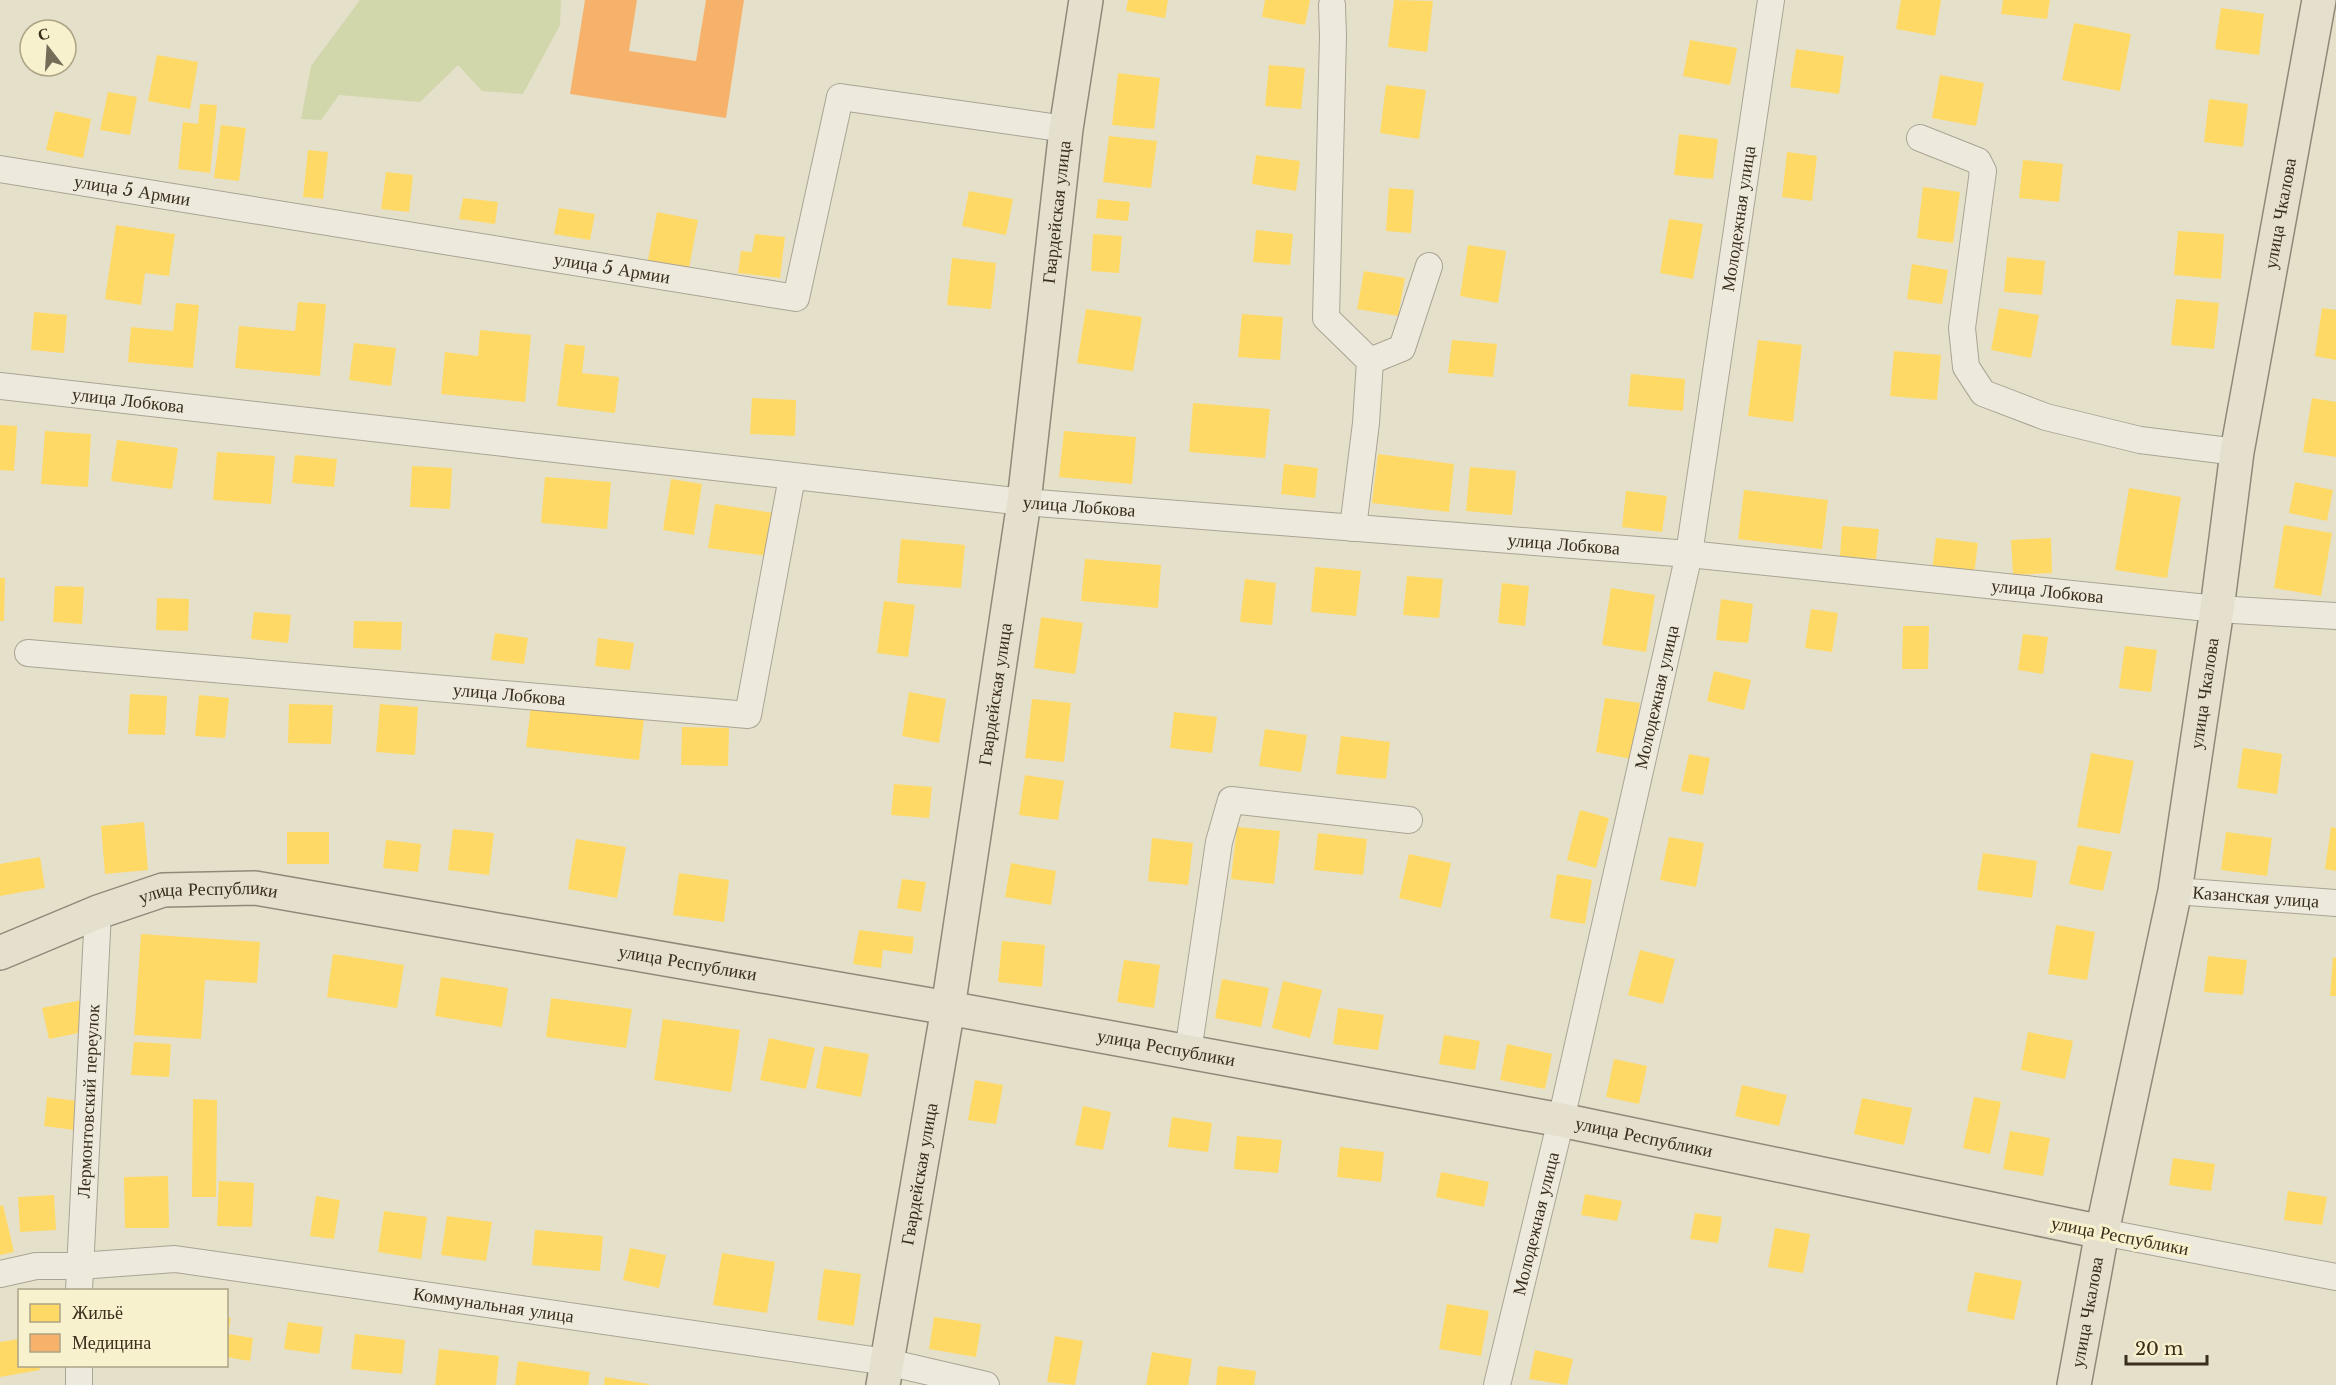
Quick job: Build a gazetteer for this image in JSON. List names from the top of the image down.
{
  "streets": {
    "main road": ["Гвардейская улица", "улица Чкалова", "улица Республики"],
    "street": [
      "улица 5 Армии",
      "Молодежная улица",
      "улица Лобкова",
      "Казанская улица",
      "Лермонтовский переулок",
      "Коммунальная улица"
    ]
  },
  "crossings": [
    ["улица 5 Армии", "Гвардейская улица"],
    ["Гвардейская улица", "улица Лобкова"],
    ["Гвардейская улица", "улица Республики"],
    ["Гвардейская улица", "Коммунальная улица"],
    ["улица Чкалова", "улица Лобкова"],
    ["улица Чкалова", "улица Республики"],
    ["улица Чкалова", "Казанская улица"],
    ["Молодежная улица", "улица Лобкова"],
    ["Молодежная улица", "улица Республики"],
    ["улица Республики", "Лермонтовский переулок"],
    ["Лермонтовский переулок", "Коммунальная улица"]
  ],
  "legend": ["Жильё", "Медицина"],
  "scale_bar": "20 m",
  "north": "top"
}
